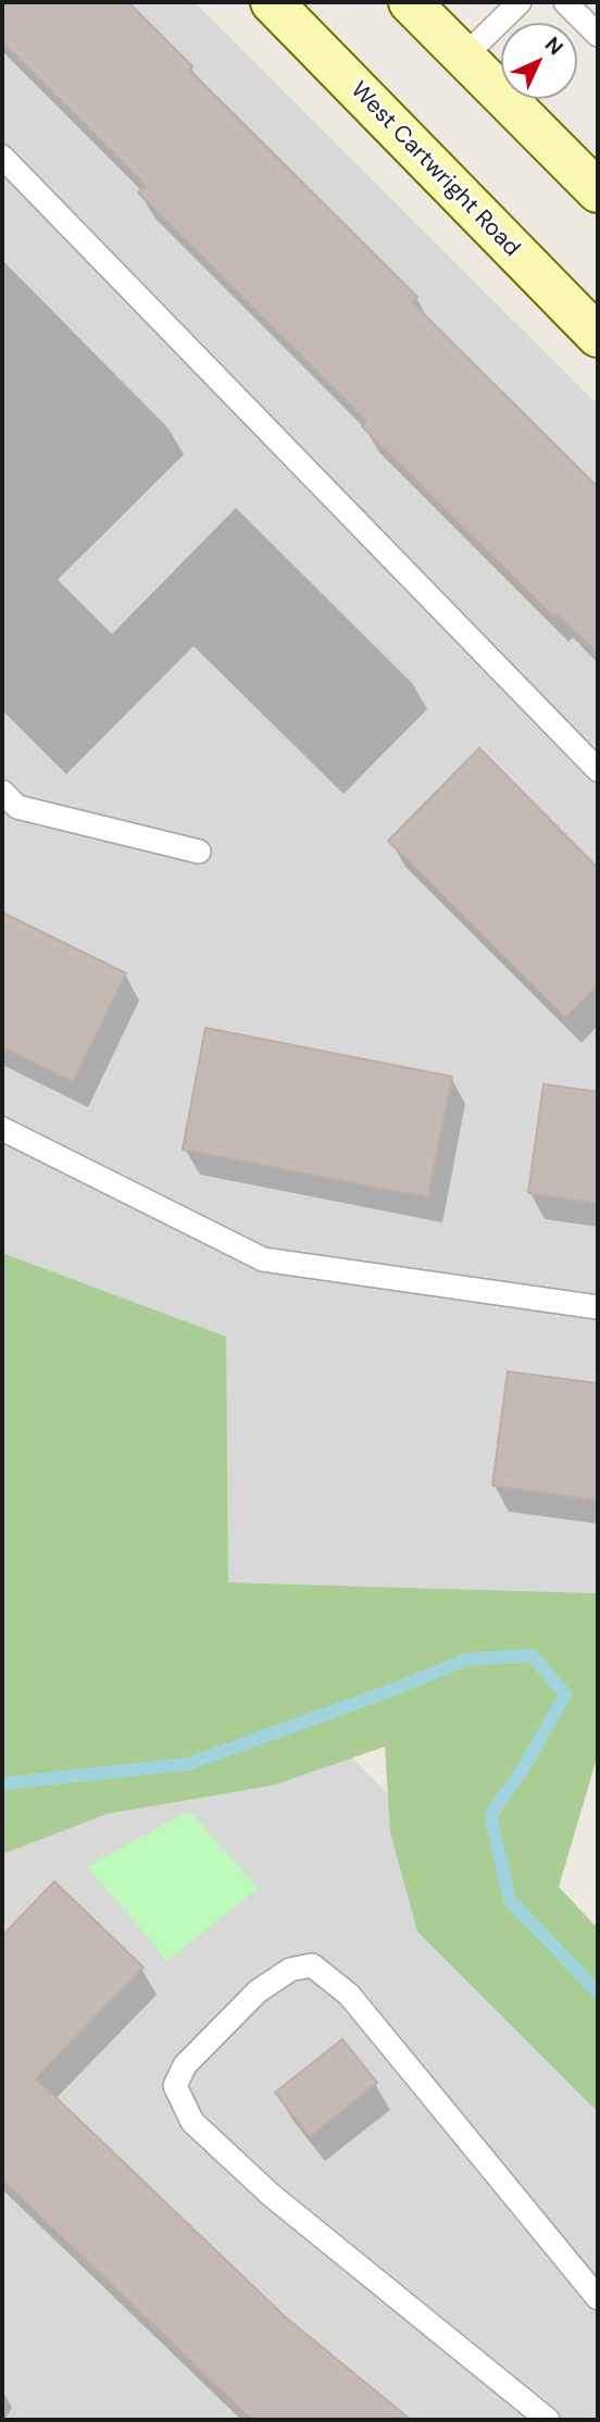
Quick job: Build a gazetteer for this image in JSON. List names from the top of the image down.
{
  "streets": {
    "main road": ["West Cartwright Road"]
  },
  "north": "top right"
}
